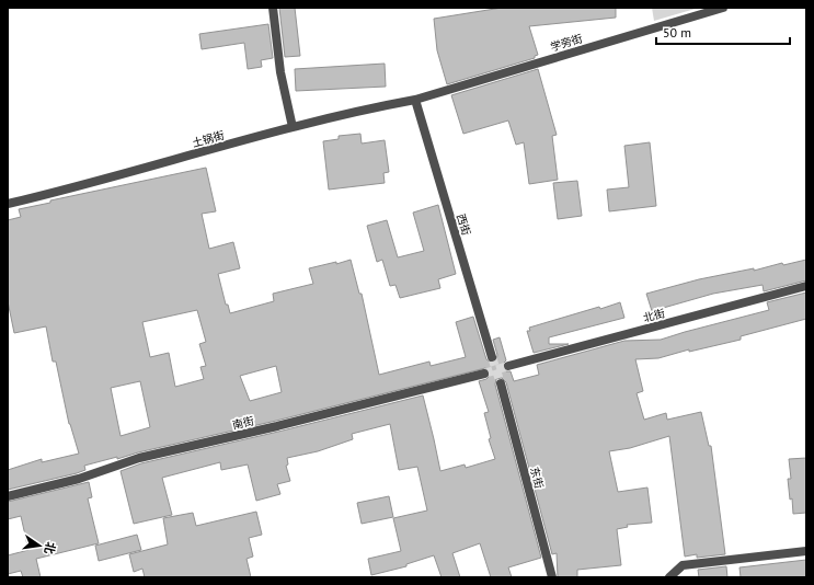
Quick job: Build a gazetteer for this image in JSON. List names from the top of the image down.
{
  "streets": {
    "street": [
      "学旁街",
      "土锅街",
      "西街",
      "北街",
      "南街",
      "东街"
    ]
  },
  "crossings": [
    ["学旁街", "土锅街"],
    ["学旁街", "西街"],
    ["土锅街", "西街"]
  ],
  "scale_bar": "50 m",
  "north": "right"
}
